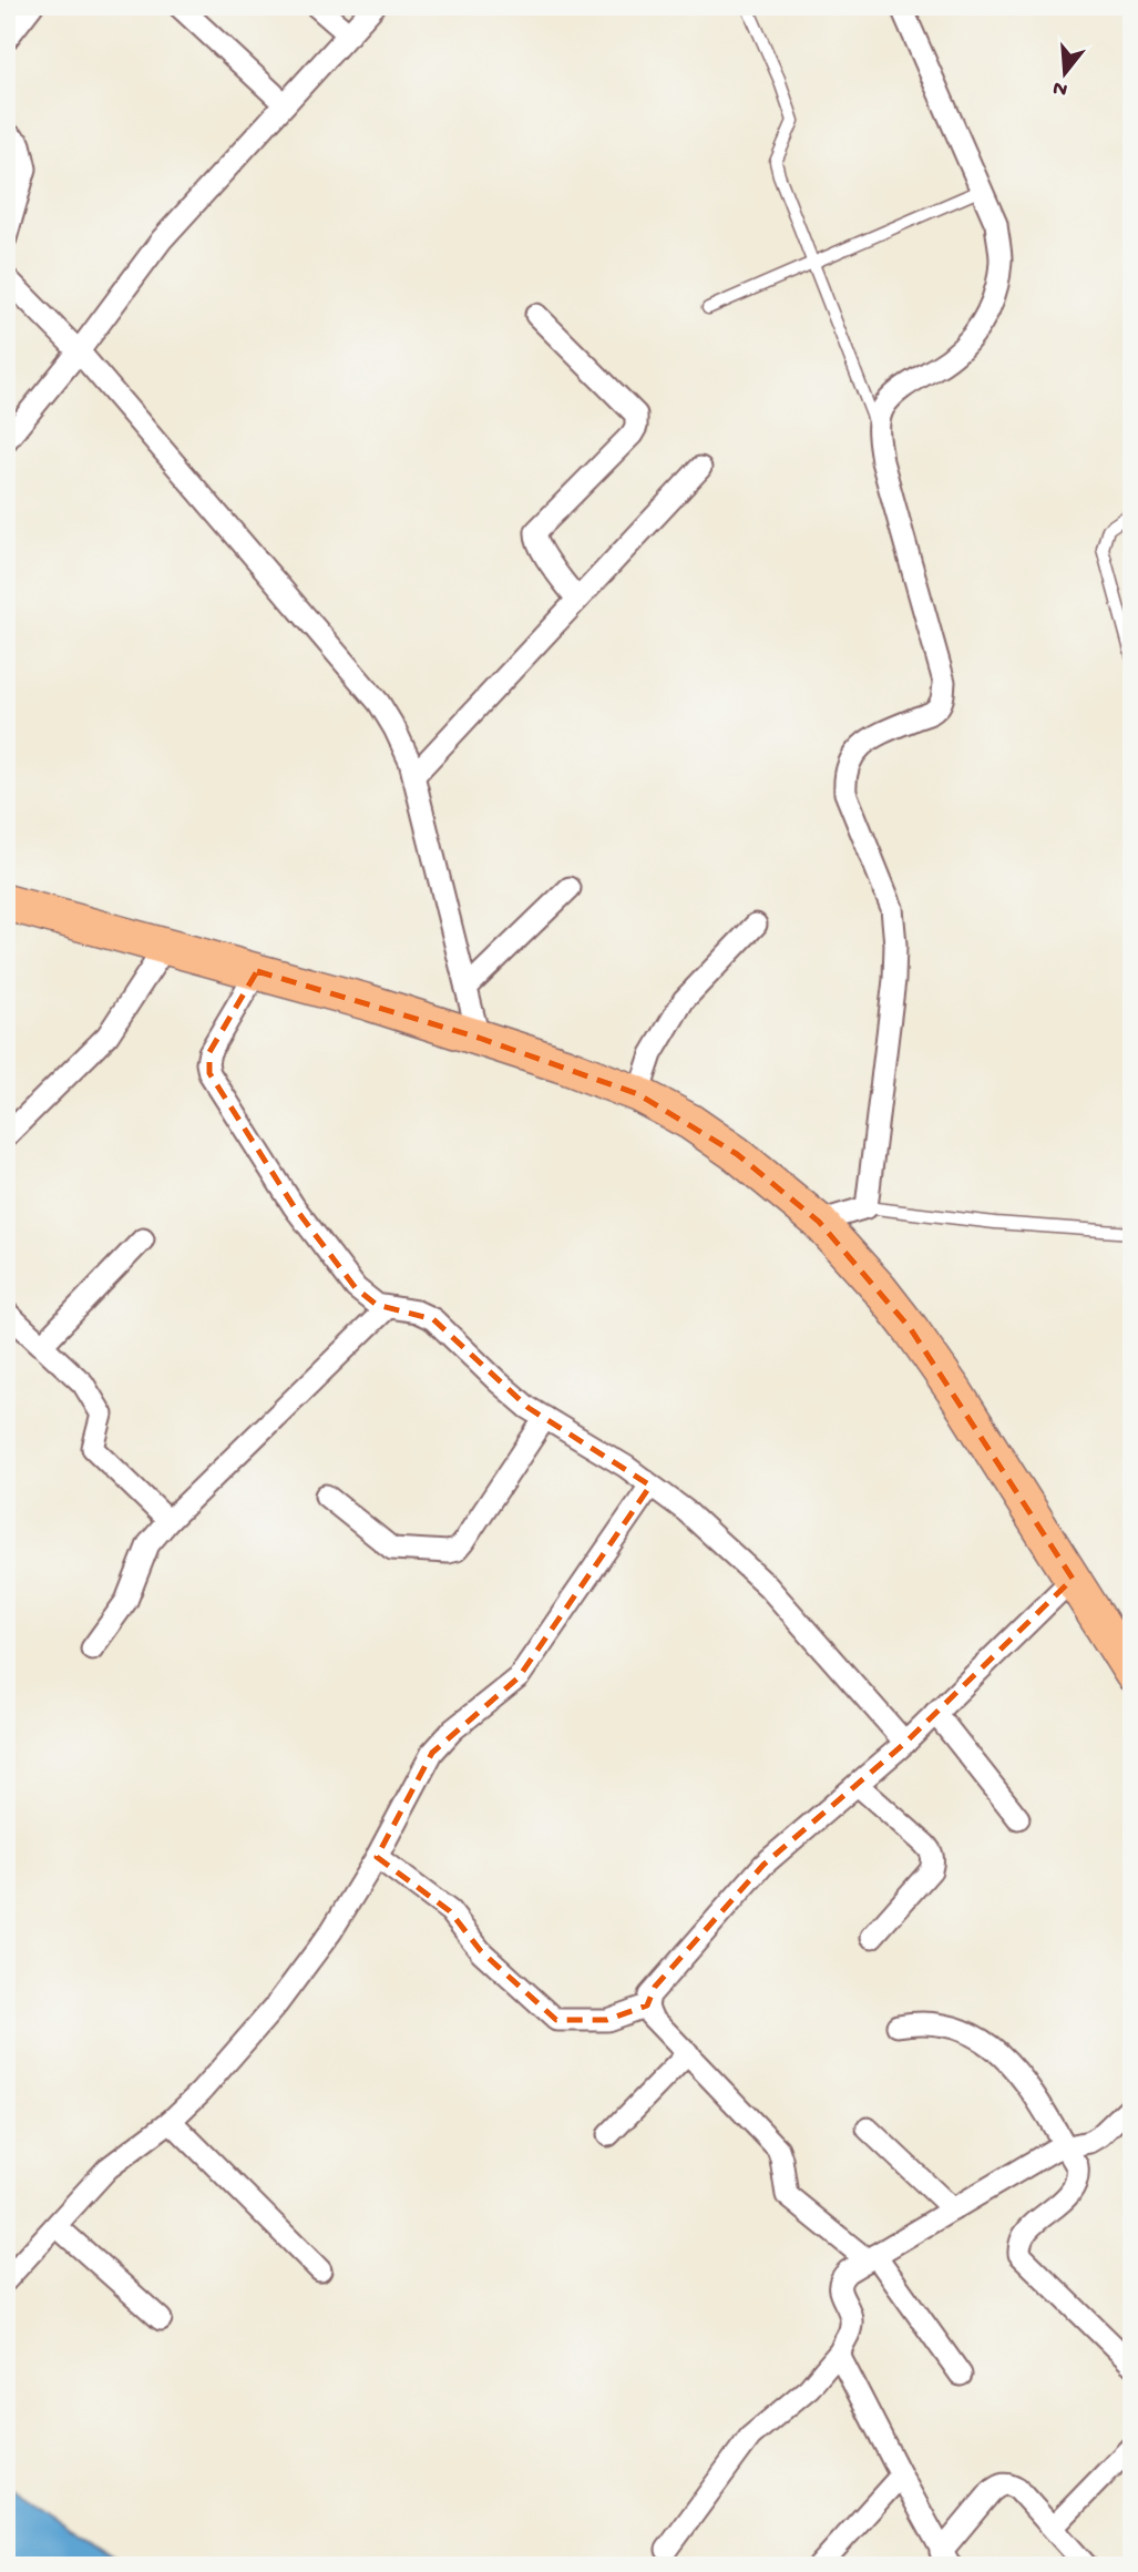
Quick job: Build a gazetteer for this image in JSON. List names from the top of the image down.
{
  "north": "bottom"
}
